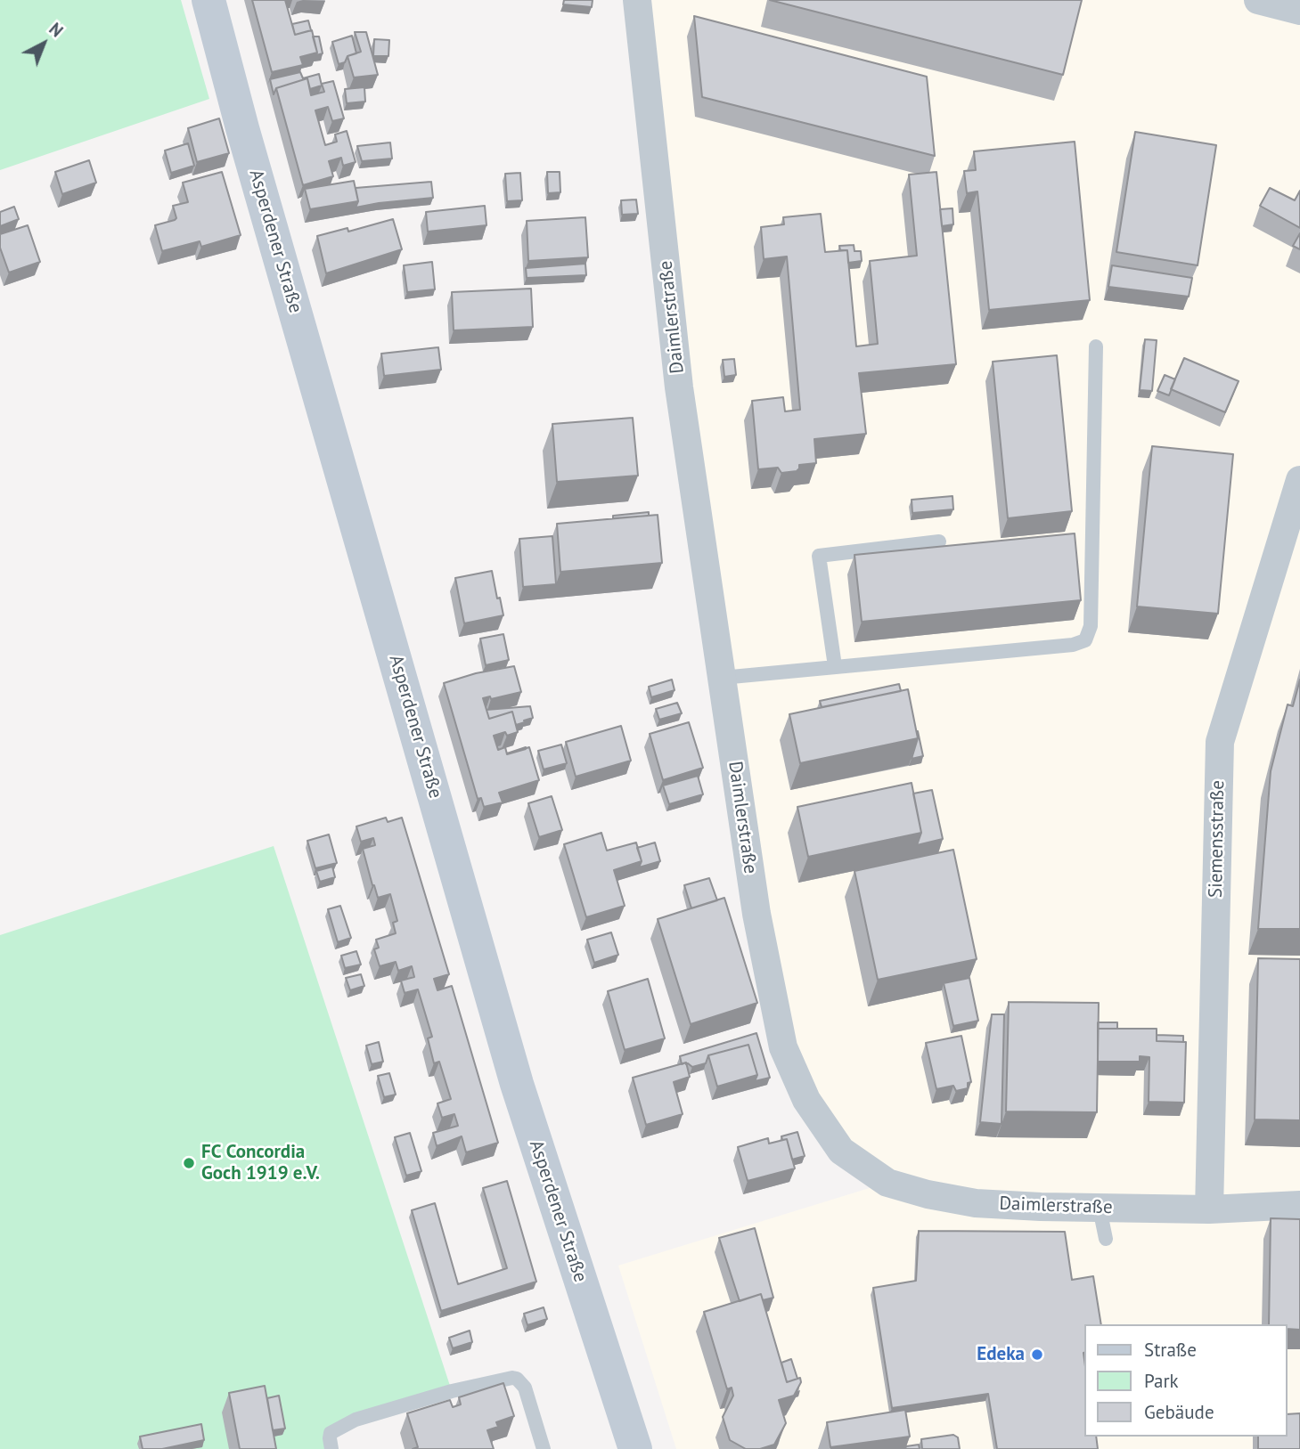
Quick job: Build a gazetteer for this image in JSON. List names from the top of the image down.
{
  "streets": {
    "main road": ["Asperdener Straße"],
    "street": ["Daimlerstraße", "Siemensstraße"]
  },
  "crossings": [
    ["Daimlerstraße", "Siemensstraße"]
  ],
  "places": ["FC Concordia Goch 1919 e.V.", "Edeka"],
  "legend": ["Straße", "Park", "Gebäude"],
  "north": "top right"
}
